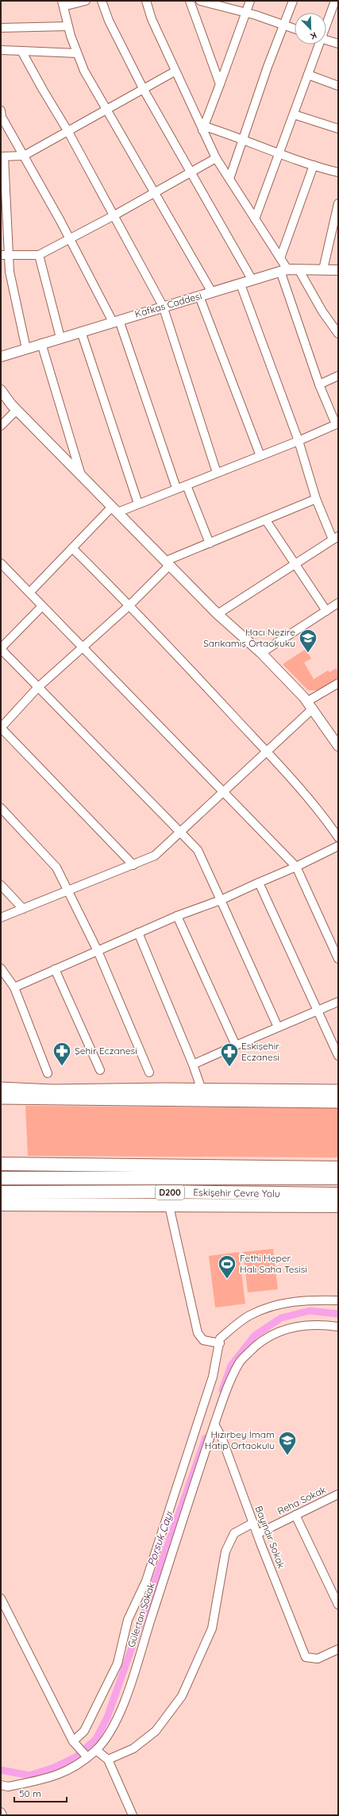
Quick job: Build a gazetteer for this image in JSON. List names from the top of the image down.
{
  "streets": {
    "highway": ["D200", "Eskişehir Çevre Yolu"],
    "street": [
      "Kafkas Caddesi",
      "Reha Sokak",
      "Bayındır Sokak",
      "Gülertan Sokak"
    ]
  },
  "crossings": [
    ["Reha Sokak", "Bayındır Sokak"],
    ["Bayındır Sokak", "Gülertan Sokak"]
  ],
  "water": ["Porsuk Çayı"],
  "places": {
    "school or university": ["Hacı Nezire Sarıkamış Ortaokuku", "Hızırbey İmam Hatip Ortaokulu"],
    "pharmacy": ["Şehir Eczanesi", "Eskişehir Eczanesi"],
    "sports": ["Fethi Heper Halı Saha Tesisi"]
  },
  "scale_bar": "50 m",
  "north": "bottom right"
}
